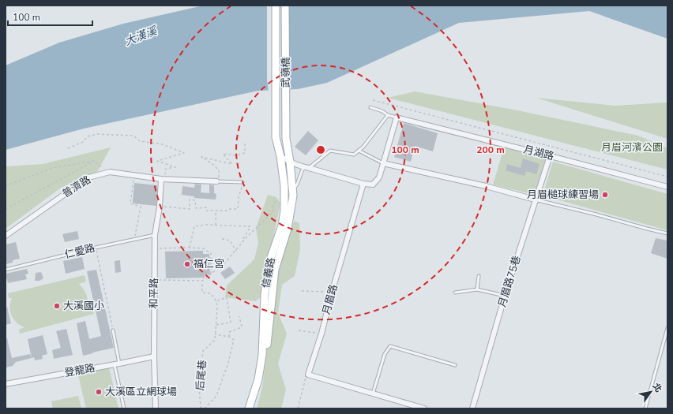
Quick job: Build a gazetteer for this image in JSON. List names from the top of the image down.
{
  "streets": {
    "main road": ["武嶺橋", "信義路"],
    "street": [
      "月湖路",
      "普濟路",
      "月眉路75巷",
      "和平路",
      "月眉路",
      "登龍路"
    ],
    "lane": ["仁愛路"],
    "path": ["后尾巷"]
  },
  "crossings": [
    ["武嶺橋", "信義路"],
    ["月湖路", "月眉路75巷"],
    ["普濟路", "和平路"],
    ["仁愛路", "和平路"],
    ["和平路", "登龍路"]
  ],
  "water": ["大漢溪"],
  "parks": ["月眉河濱公園"],
  "places": [
    "月眉槌球練習場",
    "福仁宮",
    "大溪國小",
    "大溪區立網球場"
  ],
  "scale_bar": "100 m",
  "north": "top right",
  "rings": ["100 m", "200 m"]
}
